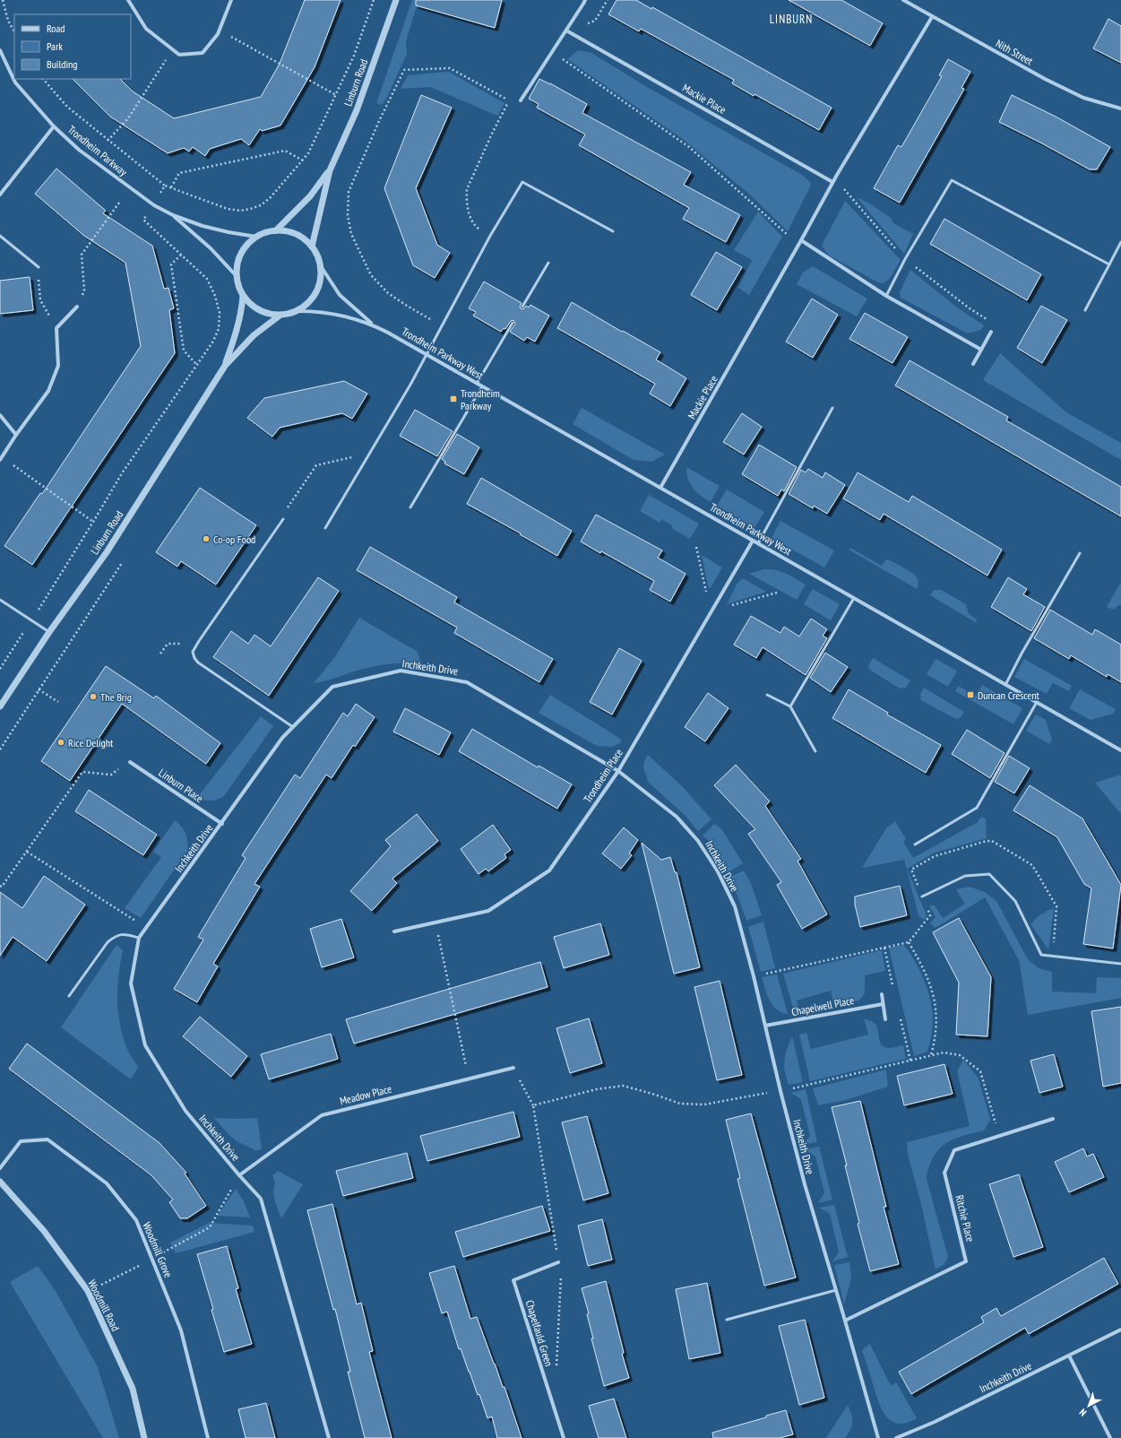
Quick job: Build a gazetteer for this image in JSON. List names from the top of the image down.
{
  "streets": {
    "street": [
      "Nith Street",
      "Linburn Road",
      "Mackie Place",
      "Trondheim Parkway",
      "Trondheim Parkway West",
      "Inchkeith Drive",
      "Trondheim Place",
      "Linburn Place",
      "Chapelwell Place",
      "Meadow Place",
      "Ritchie Place",
      "Woodmill Grove",
      "Woodmill Road",
      "Chapelfauld Green"
    ]
  },
  "crossings": [
    ["Nith Street", "Mackie Place"],
    ["Linburn Road", "Trondheim Parkway"],
    ["Linburn Road", "Trondheim Parkway West"],
    ["Mackie Place", "Trondheim Parkway West"],
    ["Trondheim Parkway", "Trondheim Parkway West"],
    ["Trondheim Parkway West", "Trondheim Place"],
    ["Inchkeith Drive", "Trondheim Place"],
    ["Inchkeith Drive", "Linburn Place"],
    ["Inchkeith Drive", "Chapelwell Place"],
    ["Inchkeith Drive", "Meadow Place"],
    ["Inchkeith Drive", "Ritchie Place"]
  ],
  "districts": ["LINBURN"],
  "places": {
    "transit": ["Trondheim Parkway", "Duncan Crescent"],
    "other": ["Co-op Food", "The Brig", "Rice Delight"]
  },
  "legend": ["Road", "Park", "Building"],
  "north": "bottom left"
}
